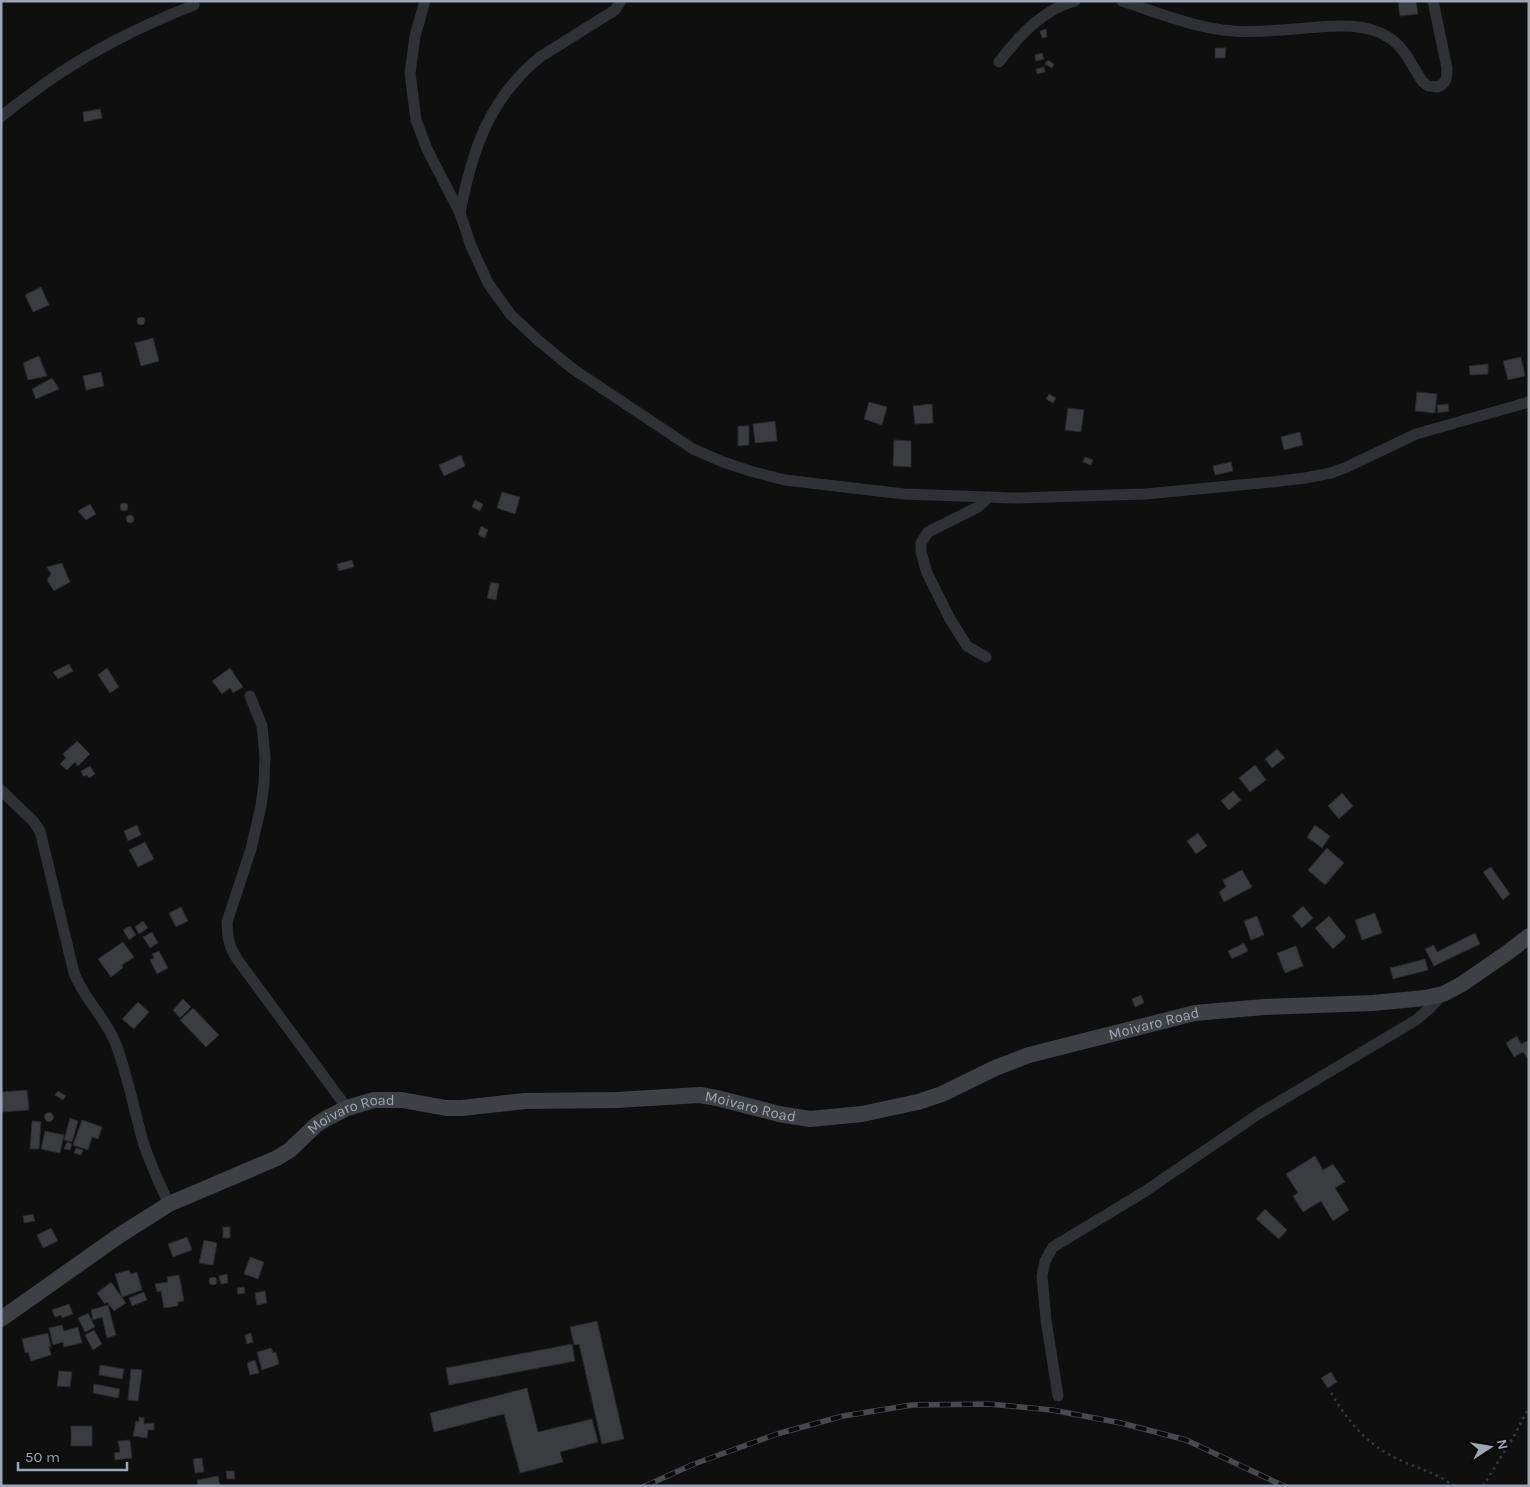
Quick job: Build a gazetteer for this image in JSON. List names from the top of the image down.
{
  "streets": {
    "street": ["Moivaro Road"]
  },
  "scale_bar": "50 m",
  "north": "right"
}
